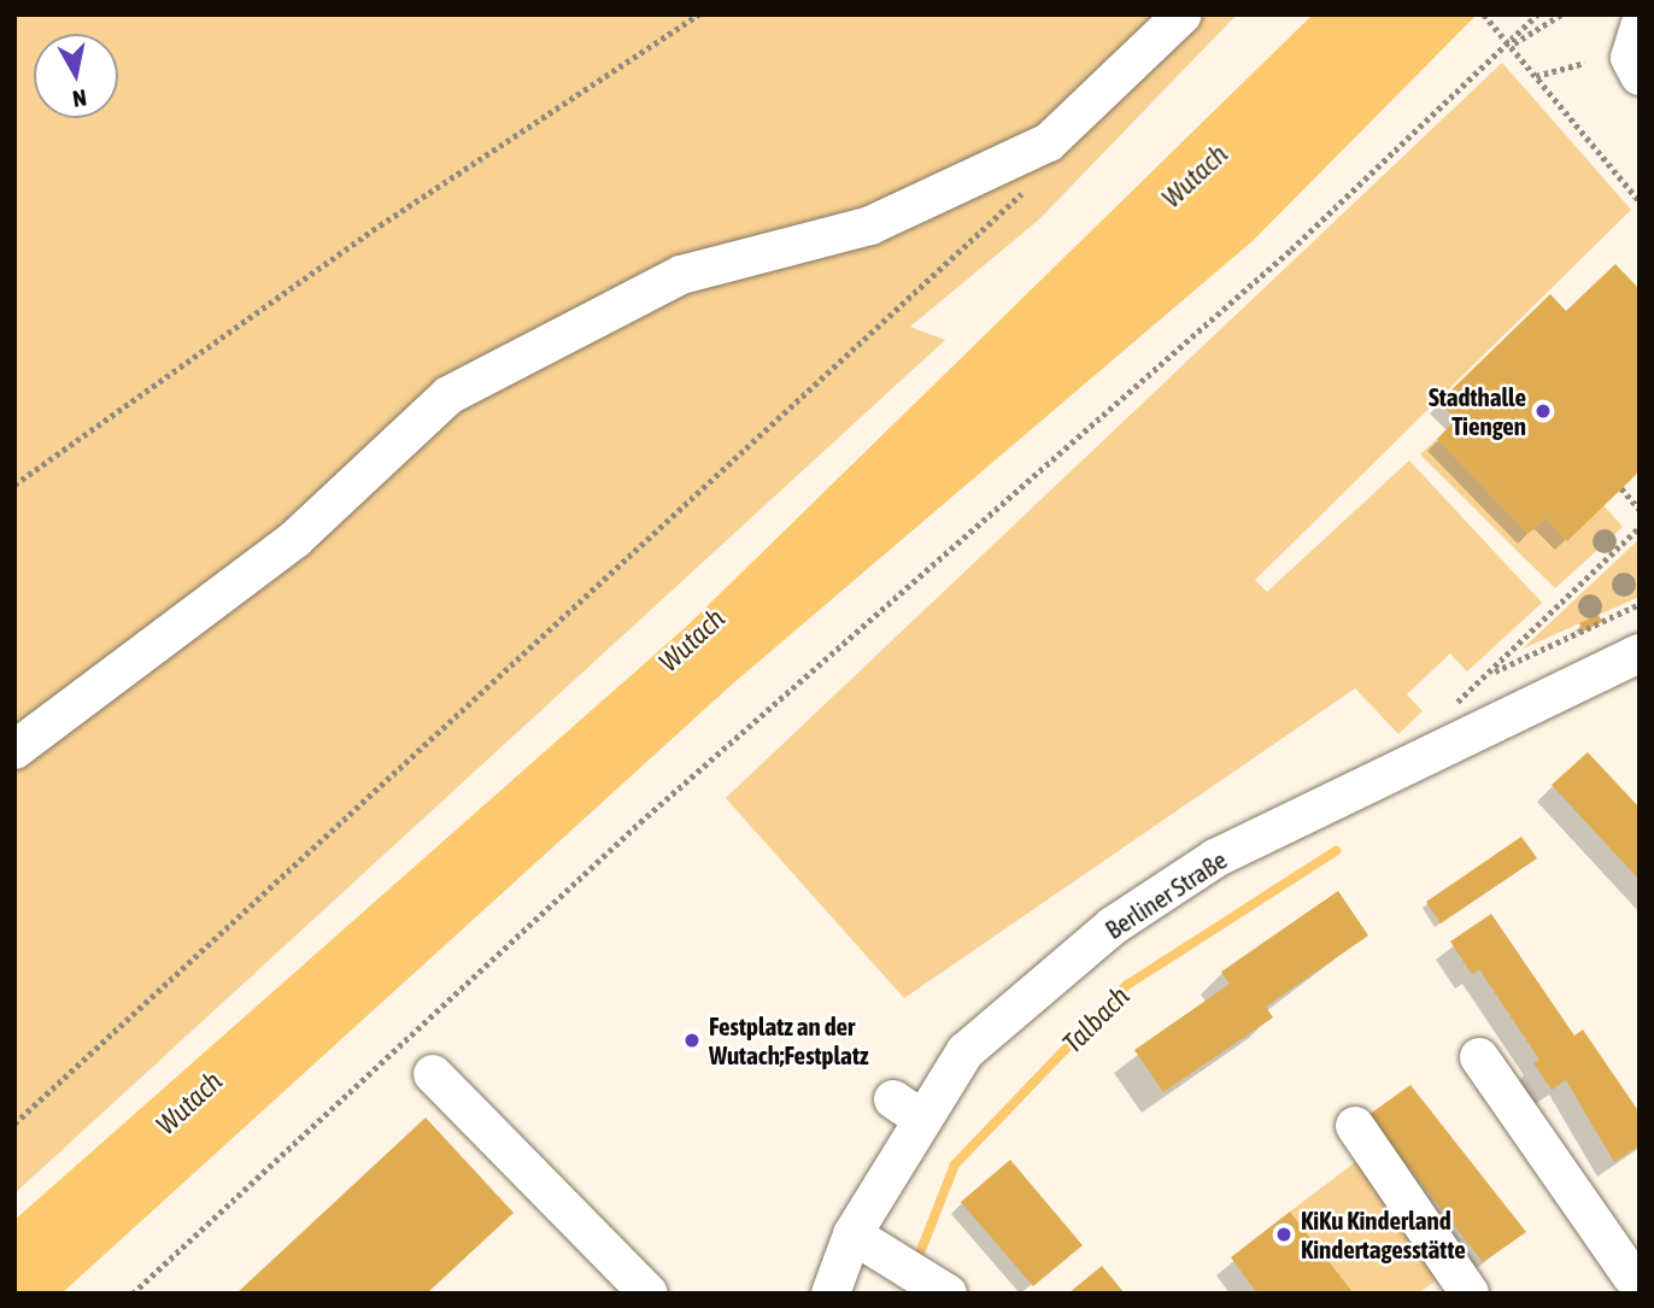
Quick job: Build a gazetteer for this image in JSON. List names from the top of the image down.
{
  "streets": {
    "street": ["Berliner Straße"]
  },
  "water": ["Wutach", "Talbach"],
  "places": ["Stadthalle Tiengen", "Festplatz an der Wutach;Festplatz", "KiKu Kinderland Kindertagesstätte"],
  "north": "bottom"
}
